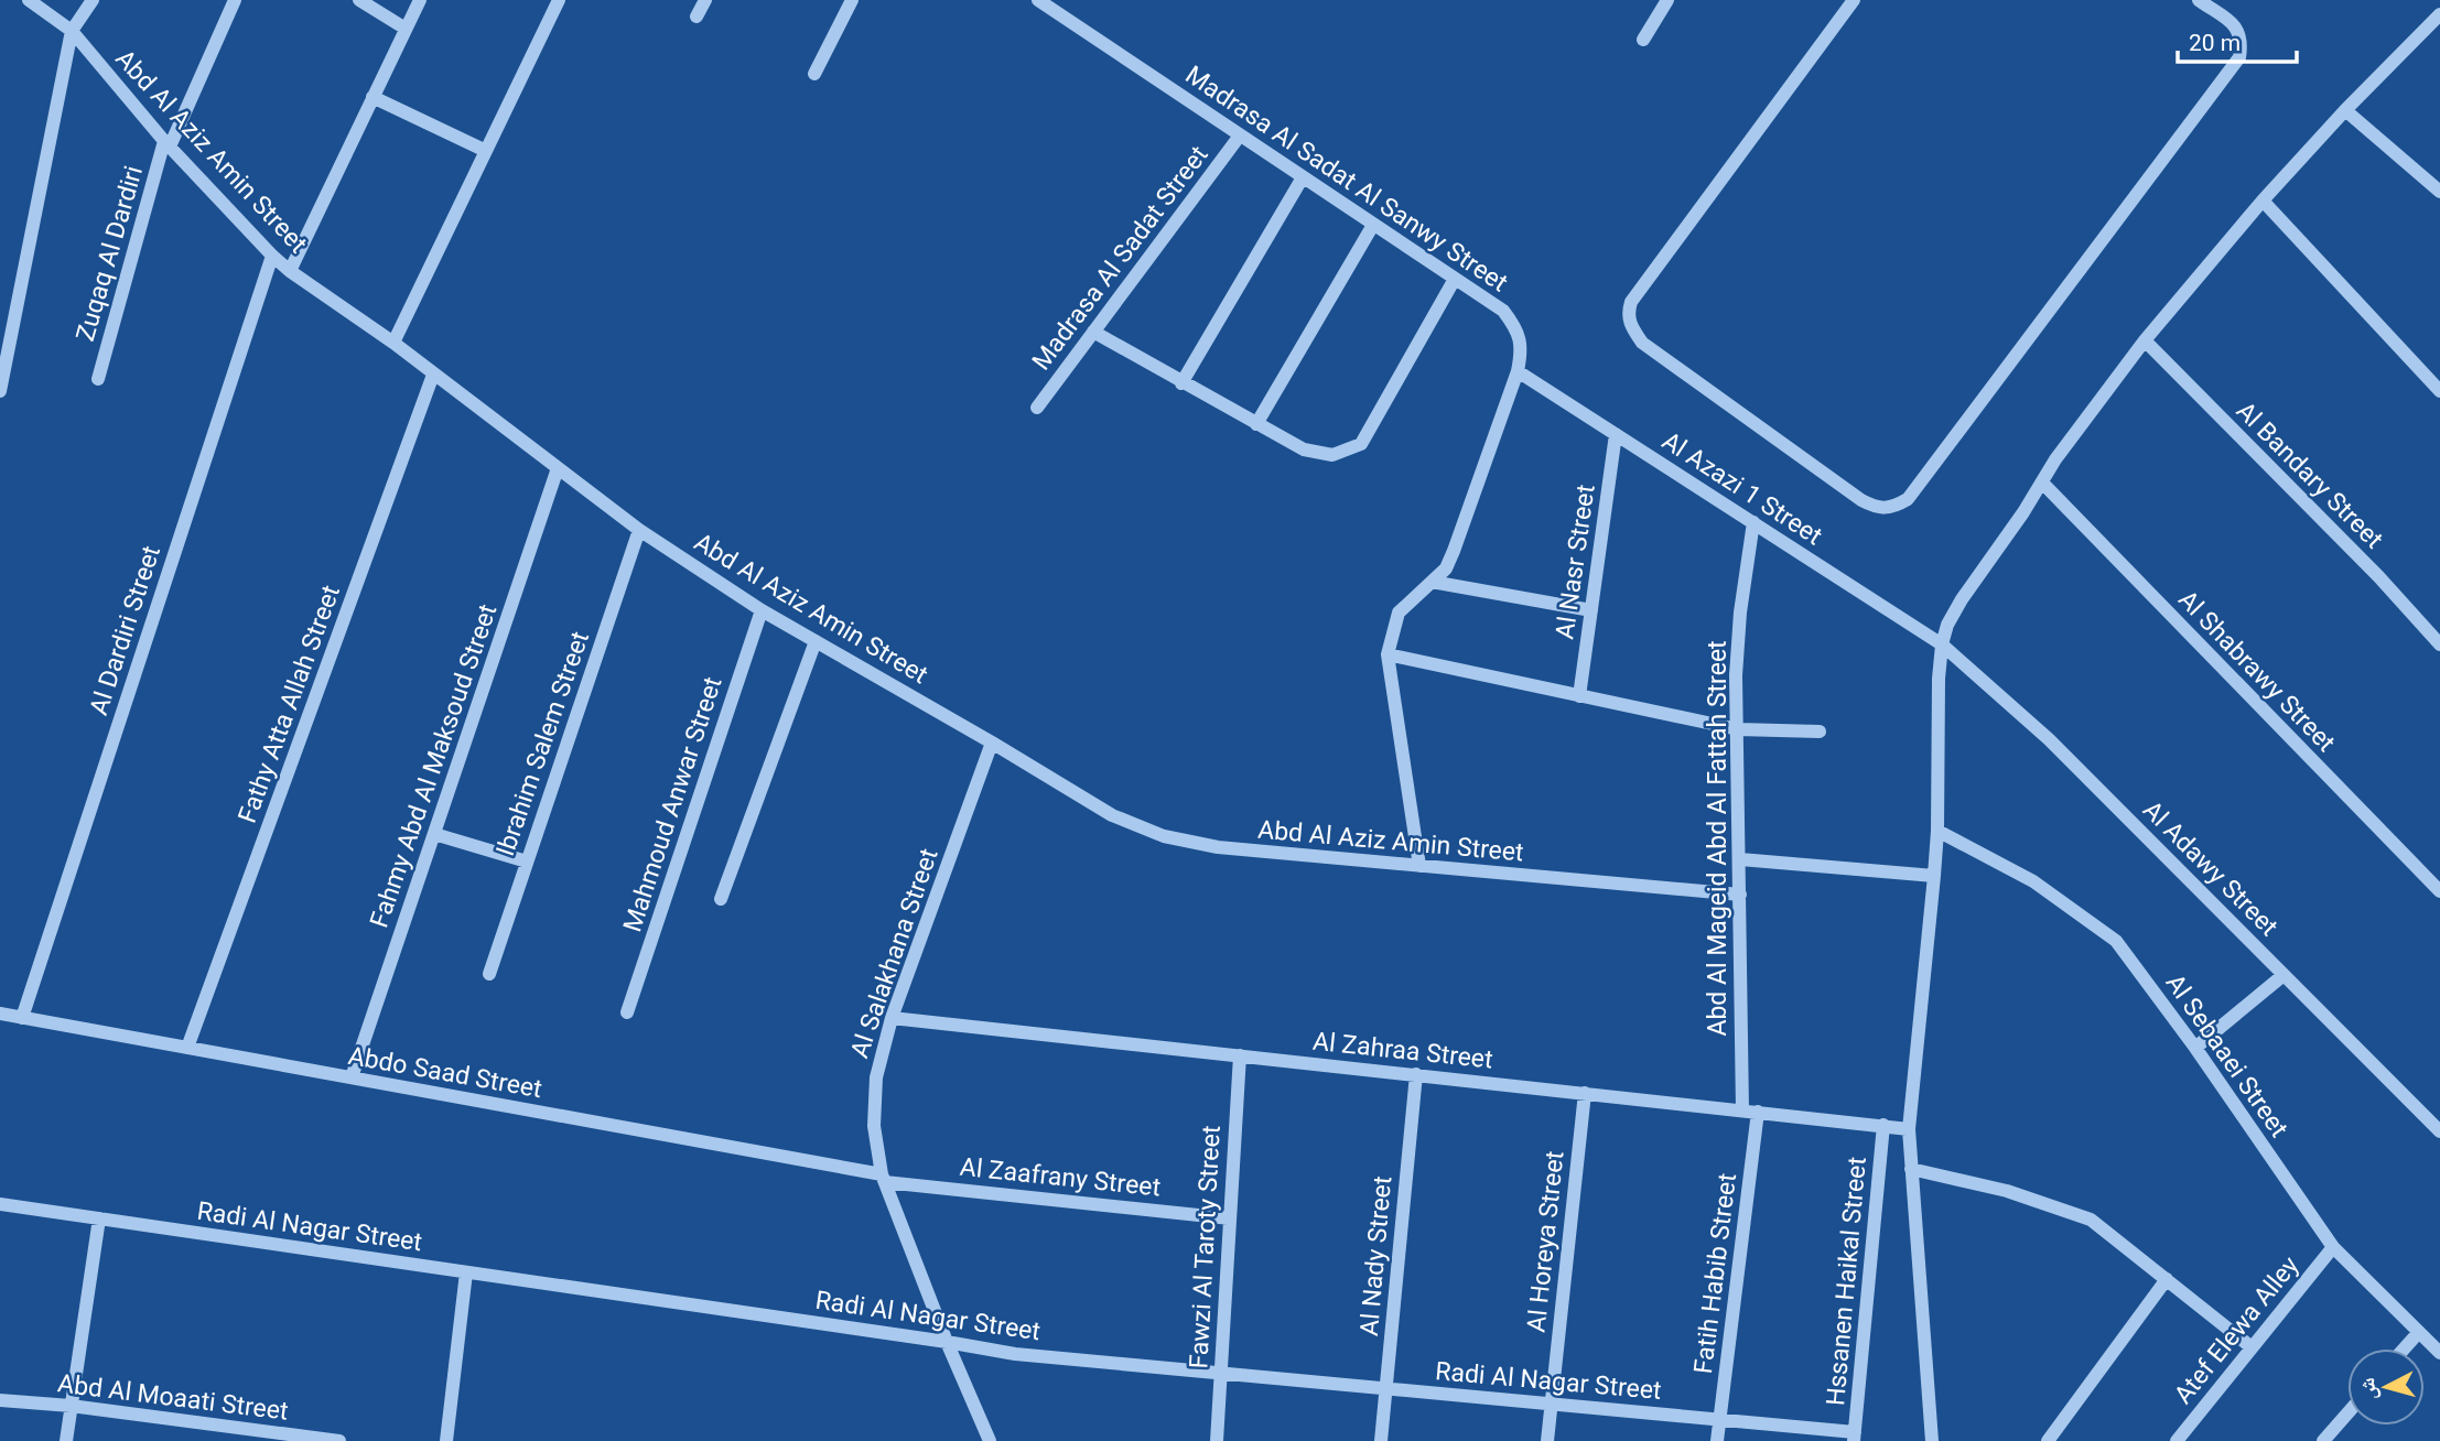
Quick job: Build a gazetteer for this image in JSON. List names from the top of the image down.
{
  "streets": {
    "street": [
      "Abd Al Aziz Amin Street",
      "Madrasa Al Sadat Al Sanwy Street",
      "Zuqaq Al Dardiri",
      "Madrasa Al Sadat Street",
      "Al Bandary Street",
      "Al Azazi 1 Street",
      "Al Nasr Street",
      "Al Dardiri Street",
      "Al Shabrawy Street",
      "Fathy Atta Allah Street",
      "Ibrahim Salem Street",
      "Fahmy Abd Al Maksoud Street",
      "Mahmoud Anwar Street",
      "Abd Al Mageid Abd Al Fattah Street",
      "Al Adawy Street",
      "Al Salakhana Street",
      "Al Zahraa Street",
      "Al Sebaaei Street",
      "Abdo Saad Street",
      "Al Zaafrany Street",
      "Radi Al Nagar Street",
      "Al Horeya Street",
      "Fawzi Al Taroty Street",
      "Al Nady Street",
      "Fatih Habib Street",
      "Hssanen Haikal Street",
      "Atef Elewa Alley",
      "Abd Al Moaati Street"
    ]
  },
  "crossings": [
    ["Abd Al Aziz Amin Street", "Zuqaq Al Dardiri"],
    ["Abd Al Aziz Amin Street", "Al Dardiri Street"],
    ["Abd Al Aziz Amin Street", "Fathy Atta Allah Street"],
    ["Abd Al Aziz Amin Street", "Ibrahim Salem Street"],
    ["Abd Al Aziz Amin Street", "Fahmy Abd Al Maksoud Street"],
    ["Abd Al Aziz Amin Street", "Mahmoud Anwar Street"],
    ["Abd Al Aziz Amin Street", "Abd Al Mageid Abd Al Fattah Street"],
    ["Abd Al Aziz Amin Street", "Al Salakhana Street"],
    ["Madrasa Al Sadat Al Sanwy Street", "Madrasa Al Sadat Street"],
    ["Madrasa Al Sadat Al Sanwy Street", "Al Azazi 1 Street"],
    ["Al Azazi 1 Street", "Al Nasr Street"],
    ["Al Azazi 1 Street", "Abd Al Mageid Abd Al Fattah Street"],
    ["Al Azazi 1 Street", "Al Adawy Street"],
    ["Al Dardiri Street", "Abdo Saad Street"],
    ["Fathy Atta Allah Street", "Abdo Saad Street"],
    ["Fahmy Abd Al Maksoud Street", "Abdo Saad Street"],
    ["Abd Al Mageid Abd Al Fattah Street", "Al Zahraa Street"],
    ["Al Salakhana Street", "Al Zahraa Street"],
    ["Al Salakhana Street", "Abdo Saad Street"],
    ["Al Salakhana Street", "Al Zaafrany Street"],
    ["Al Salakhana Street", "Radi Al Nagar Street"],
    ["Al Zahraa Street", "Al Horeya Street"],
    ["Al Zahraa Street", "Fawzi Al Taroty Street"],
    ["Al Zahraa Street", "Al Nady Street"],
    ["Al Zahraa Street", "Fatih Habib Street"],
    ["Al Zahraa Street", "Hssanen Haikal Street"],
    ["Al Sebaaei Street", "Atef Elewa Alley"],
    ["Abdo Saad Street", "Al Zaafrany Street"],
    ["Al Zaafrany Street", "Fawzi Al Taroty Street"],
    ["Radi Al Nagar Street", "Al Horeya Street"],
    ["Radi Al Nagar Street", "Fawzi Al Taroty Street"],
    ["Radi Al Nagar Street", "Al Nady Street"],
    ["Radi Al Nagar Street", "Fatih Habib Street"],
    ["Radi Al Nagar Street", "Hssanen Haikal Street"]
  ],
  "scale_bar": "20 m",
  "north": "left"
}
